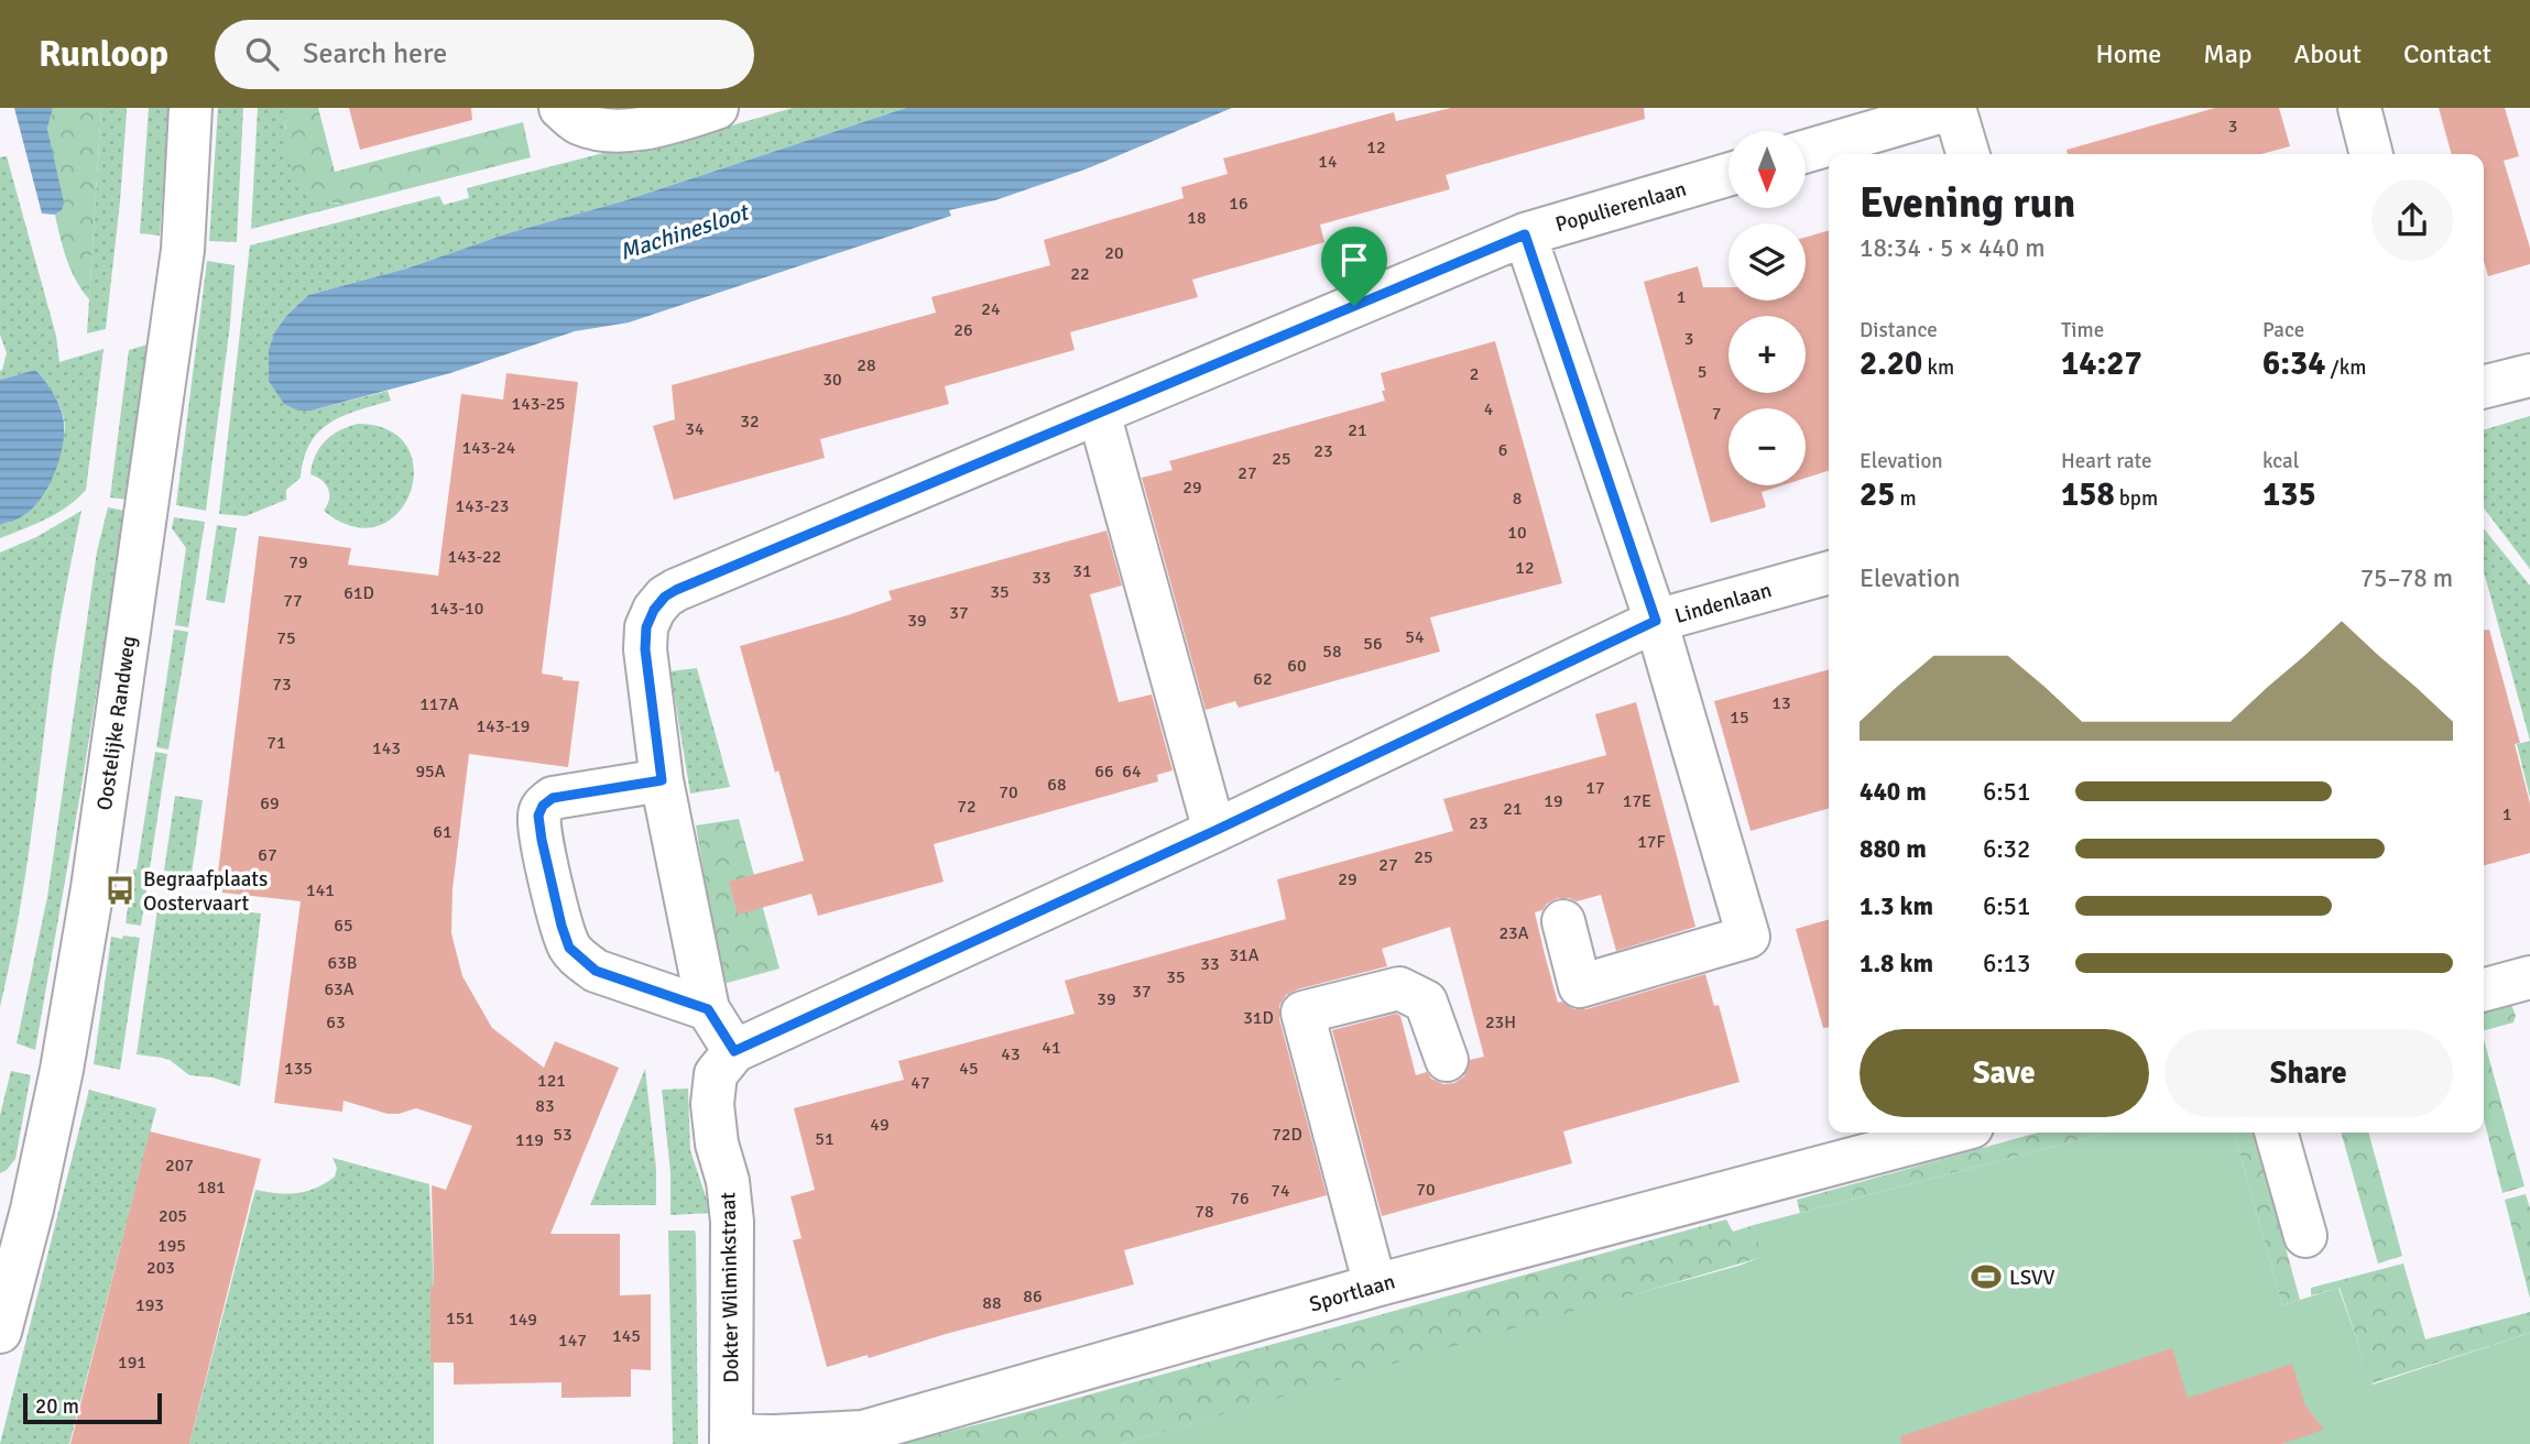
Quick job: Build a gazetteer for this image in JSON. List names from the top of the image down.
{
  "streets": {
    "street": [
      "Populierenlaan",
      "Lindenlaan",
      "Oostelijke Randweg",
      "Dokter Wilminkstraat",
      "Sportlaan"
    ]
  },
  "crossings": [
    ["Lindenlaan", "Dokter Wilminkstraat"],
    ["Dokter Wilminkstraat", "Sportlaan"]
  ],
  "water": ["Machinesloot"],
  "places": {
    "bus stop": ["Begraafplaats Oostervaart"],
    "sports": ["LSVV"]
  },
  "house_numbers": [
    "3",
    "12",
    "14",
    "16",
    "18",
    "20",
    "22",
    "1",
    "24",
    "26",
    "3",
    "28",
    "5",
    "2",
    "30",
    "143-25",
    "4",
    "7",
    "32",
    "34",
    "21",
    "143-24",
    "6",
    "23",
    "25",
    "27",
    "29",
    "8",
    "143-23",
    "10",
    "143-22",
    "79",
    "12",
    "31",
    "33",
    "35",
    "61D",
    "77",
    "143-10",
    "37",
    "39",
    "54",
    "75",
    "56",
    "58",
    "60",
    "62",
    "73",
    "13",
    "117A",
    "15",
    "143-19",
    "71",
    "143",
    "95A",
    "66",
    "64",
    "68",
    "17",
    "70",
    "19",
    "17E",
    "69",
    "72",
    "21",
    "1",
    "23",
    "61",
    "17F",
    "67",
    "25",
    "27",
    "29",
    "141",
    "65",
    "23A",
    "31A",
    "63B",
    "33",
    "35",
    "63A",
    "37",
    "39",
    "31D",
    "63",
    "23H",
    "41",
    "43",
    "135",
    "45",
    "121",
    "47",
    "83",
    "49",
    "53",
    "72D",
    "51",
    "119",
    "207",
    "181",
    "70",
    "74",
    "76",
    "78",
    "205",
    "195",
    "203",
    "86",
    "88",
    "193",
    "151",
    "149",
    "145",
    "147",
    "191"
  ],
  "scale_bar": "20 m",
  "north": "bottom",
  "page": {
    "header": "Runloop",
    "search": "Search here",
    "nav": [
      "Home",
      "Map",
      "About",
      "Contact"
    ],
    "map_buttons": ["+", "−"],
    "heading": ["Evening run", "18:34 · 5 × 440 m"],
    "stats": [
      ["Distance", "2.20 km"],
      ["Time", "14:27"],
      ["Pace", "6:34 /km"],
      ["Elevation", "25 m"],
      ["Heart rate", "158 bpm"],
      ["kcal", "135"]
    ],
    "chart": ["Elevation", "75–78 m"],
    "list": [
      {
        "name": "440 m",
        "note": "6:51"
      },
      {
        "name": "880 m",
        "note": "6:32"
      },
      {
        "name": "1.3 km",
        "note": "6:51"
      },
      {
        "name": "1.8 km",
        "note": "6:13"
      }
    ],
    "buttons": ["Save", "Share"],
    "scale": "20 m"
  }
}
